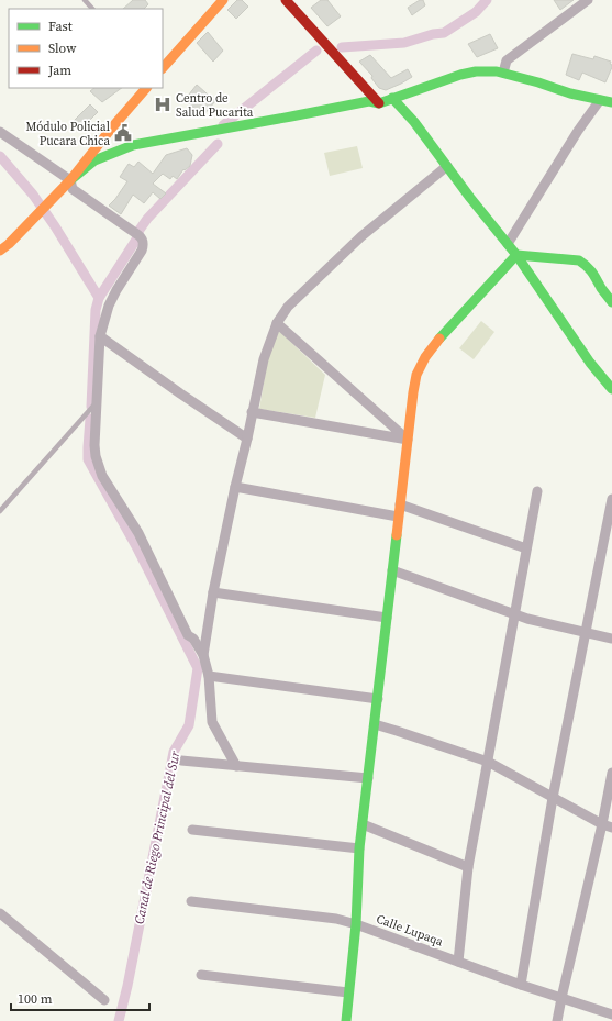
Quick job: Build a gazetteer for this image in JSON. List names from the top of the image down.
{
  "streets": {
    "street": ["Calle Lupaqa"]
  },
  "water": ["Canal de Riego Principal del Sur"],
  "places": {
    "hospital": ["Centro de Salud Pucarita"],
    "public building": ["Módulo Policial Pucara Chica"]
  },
  "legend": ["Fast", "Slow", "Jam"],
  "scale_bar": "100 m"
}
